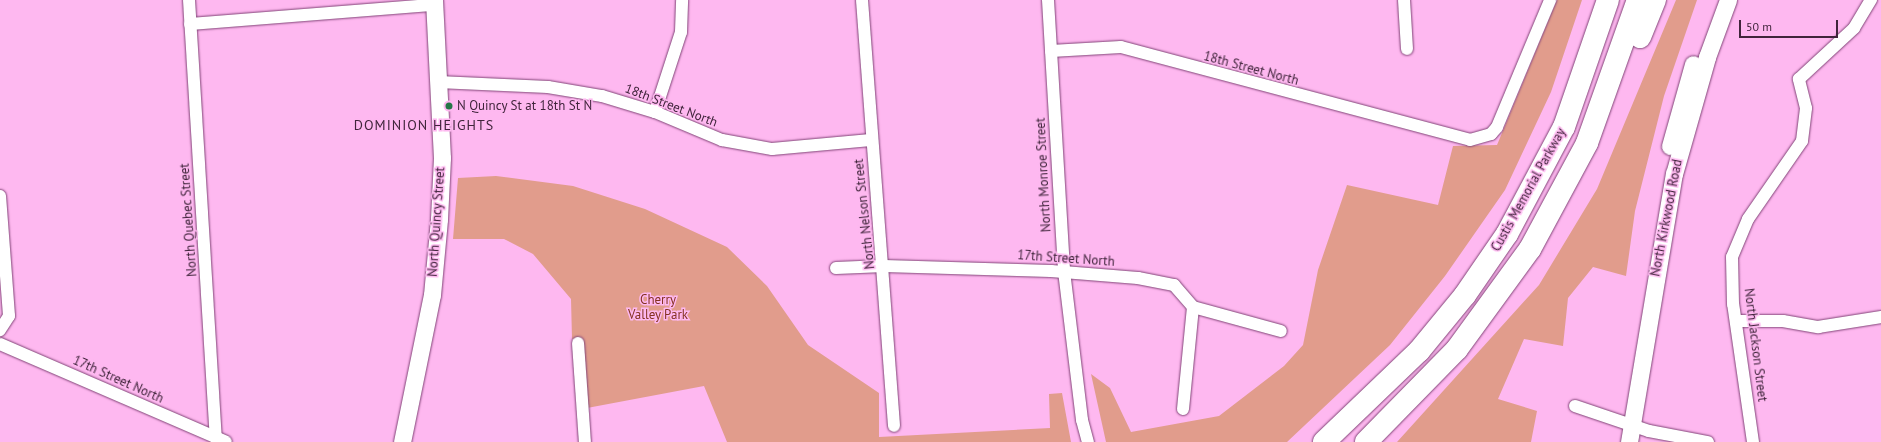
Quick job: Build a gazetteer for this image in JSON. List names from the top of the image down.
{
  "streets": {
    "highway": ["Custis Memorial Parkway"],
    "main road": ["North Kirkwood Road", "North Quincy Street"],
    "street": [
      "18th Street North",
      "North Monroe Street",
      "North Nelson Street",
      "North Quebec Street",
      "17th Street North",
      "North Jackson Street"
    ]
  },
  "crossings": [
    ["18th Street North", "North Monroe Street"],
    ["18th Street North", "North Nelson Street"],
    ["18th Street North", "North Quincy Street"],
    ["North Monroe Street", "17th Street North"],
    ["North Nelson Street", "17th Street North"],
    ["North Quebec Street", "17th Street North"]
  ],
  "districts": ["DOMINION HEIGHTS"],
  "parks": ["Cherry Valley Park"],
  "places": ["N Quincy St at 18th St N"],
  "scale_bar": "50 m"
}
